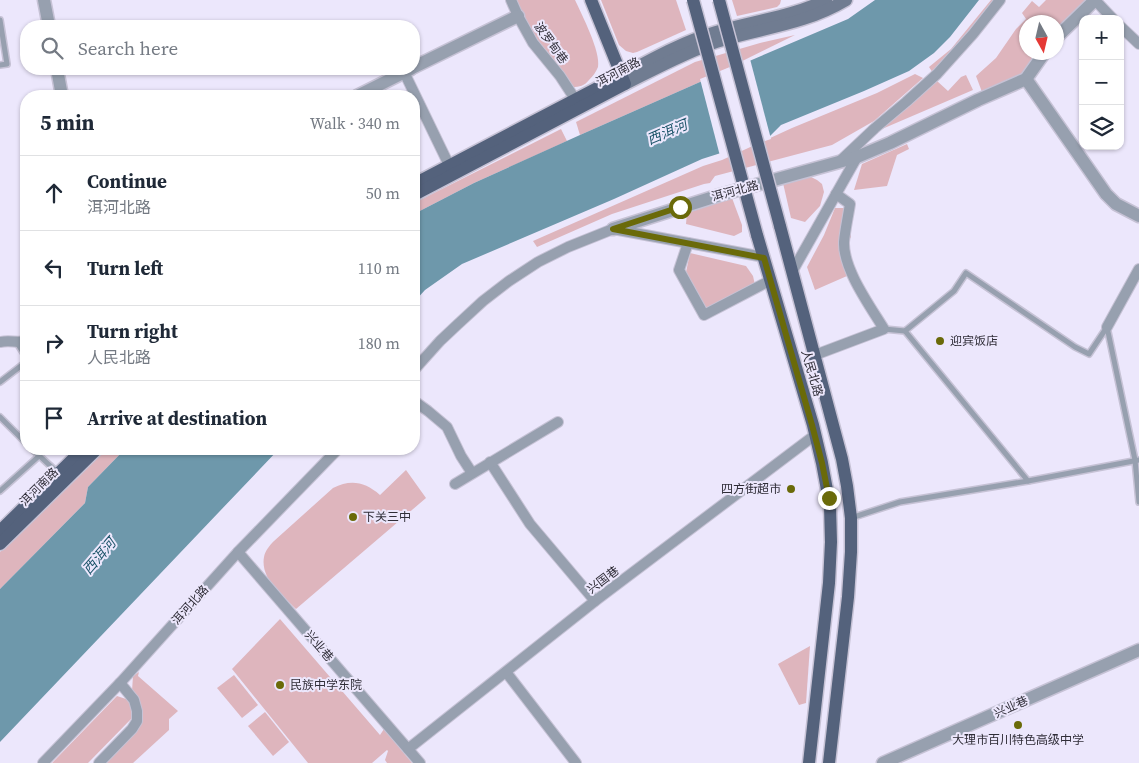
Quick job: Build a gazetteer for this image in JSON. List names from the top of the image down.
{
  "streets": {
    "main road": ["洱河南路", "人民北路"],
    "street": [
      "波罗甸巷",
      "洱河北路",
      "兴国巷",
      "兴业巷"
    ]
  },
  "crossings": [
    ["波罗甸巷", "洱河南路"],
    ["洱河北路", "兴业巷"],
    ["人民北路", "兴国巷"],
    ["兴国巷", "兴业巷"]
  ],
  "water": ["西洱河"],
  "places": [
    "迎宾饭店",
    "四方街超市",
    "下关三中",
    "民族中学东院",
    "大理市百川特色高级中学"
  ],
  "north": "bottom",
  "page": {
    "map_buttons": ["+", "−"],
    "search": "Search here",
    "heading": ["5 min", "Walk · 340 m"],
    "list": [
      ["Continue", "洱河北路", "50 m"],
      ["Turn left", "110 m"],
      ["Turn right", "人民北路", "180 m"],
      "Arrive at destination"
    ]
  }
}
